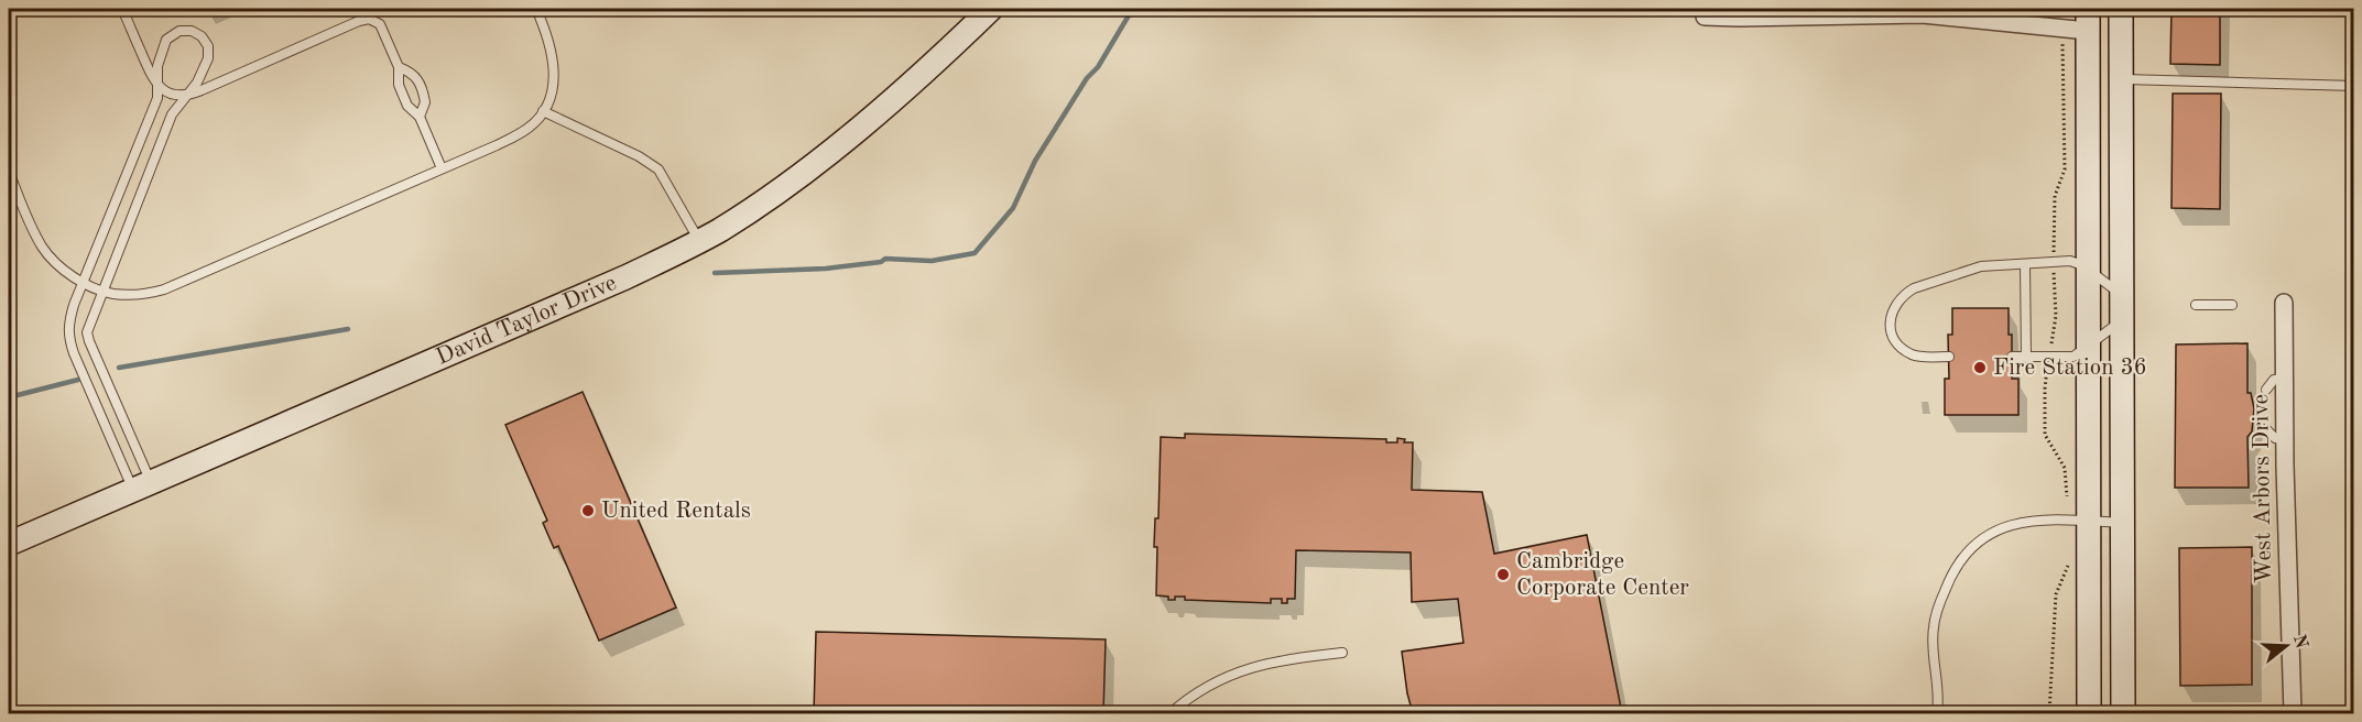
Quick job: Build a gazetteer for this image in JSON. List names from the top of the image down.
{
  "streets": {
    "main road": ["David Taylor Drive"],
    "street": ["West Arbors Drive"]
  },
  "places": ["Fire Station 36", "United Rentals", "Cambridge Corporate Center"],
  "north": "right"
}
